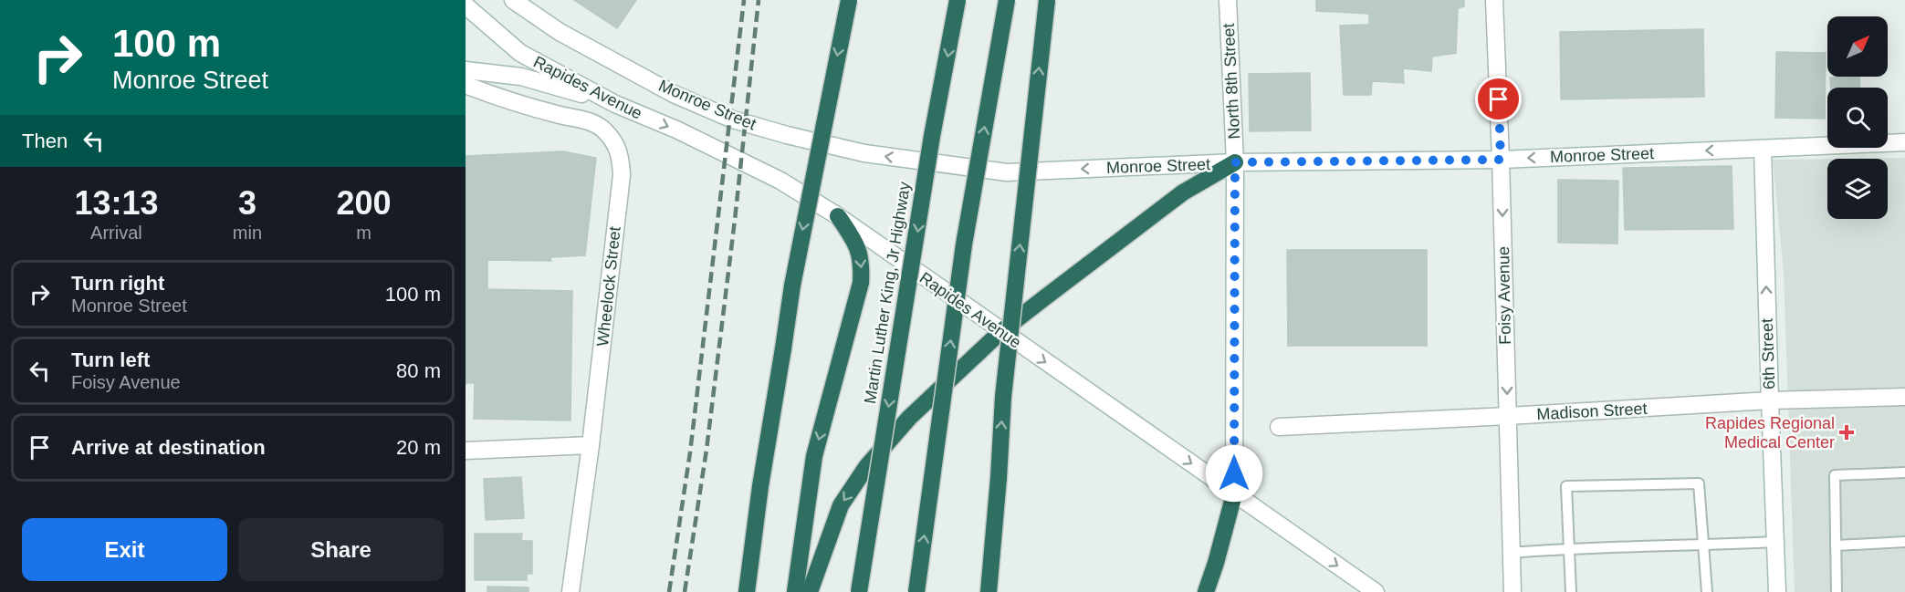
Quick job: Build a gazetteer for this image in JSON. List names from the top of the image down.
{
  "streets": {
    "highway": ["Martin Luther King, Jr Highway"],
    "main road": [
      "North 8th Street",
      "Rapides Avenue",
      "Monroe Street",
      "Wheelock Street",
      "Foisy Avenue",
      "6th Street",
      "Madison Street"
    ]
  },
  "crossings": [
    ["North 8th Street", "Rapides Avenue"],
    ["North 8th Street", "Monroe Street"],
    ["Monroe Street", "Foisy Avenue"],
    ["Monroe Street", "6th Street"],
    ["Foisy Avenue", "Madison Street"],
    ["6th Street", "Madison Street"]
  ],
  "one_way": [
    "Rapides Avenue",
    "Monroe Street",
    "Foisy Avenue",
    "6th Street"
  ],
  "places": {
    "health": ["Rapides Regional Medical Center"]
  },
  "north": "top right",
  "page": {
    "turn": ["100 m", "Monroe Street"],
    "then": "Then",
    "eta": [
      "13:13",
      "Arrival",
      "3",
      "min",
      "200",
      "m"
    ],
    "list": [
      {
        "name": "Turn right",
        "note": "Monroe Street",
        "value": "100 m"
      },
      {
        "name": "Turn left",
        "note": "Foisy Avenue",
        "value": "80 m"
      },
      {
        "name": "Arrive at destination",
        "value": "20 m"
      }
    ],
    "buttons": ["Exit", "Share"]
  }
}
